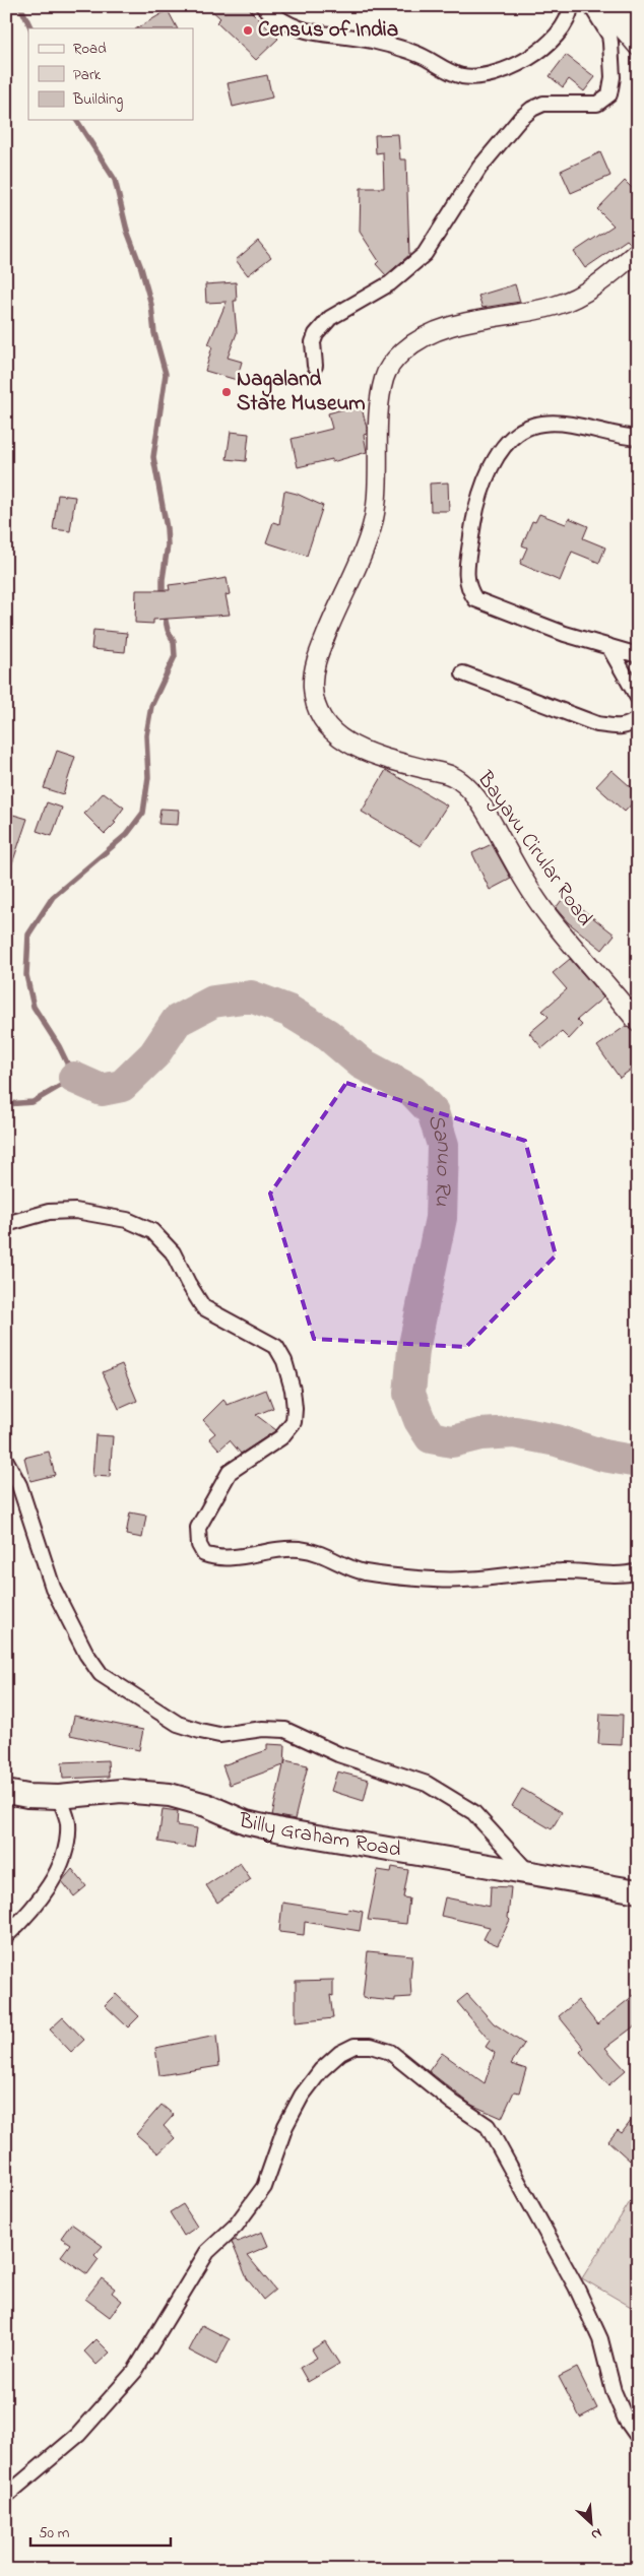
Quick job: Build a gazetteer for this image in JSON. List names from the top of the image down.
{
  "streets": {
    "main road": ["Billy Graham Road"],
    "street": ["Bayavu Cirular Road"]
  },
  "water": ["Sanuo Ru"],
  "places": ["Census of India", "Nagaland State Museum"],
  "legend": ["Road", "Park", "Building"],
  "scale_bar": "50 m",
  "north": "bottom right"
}
